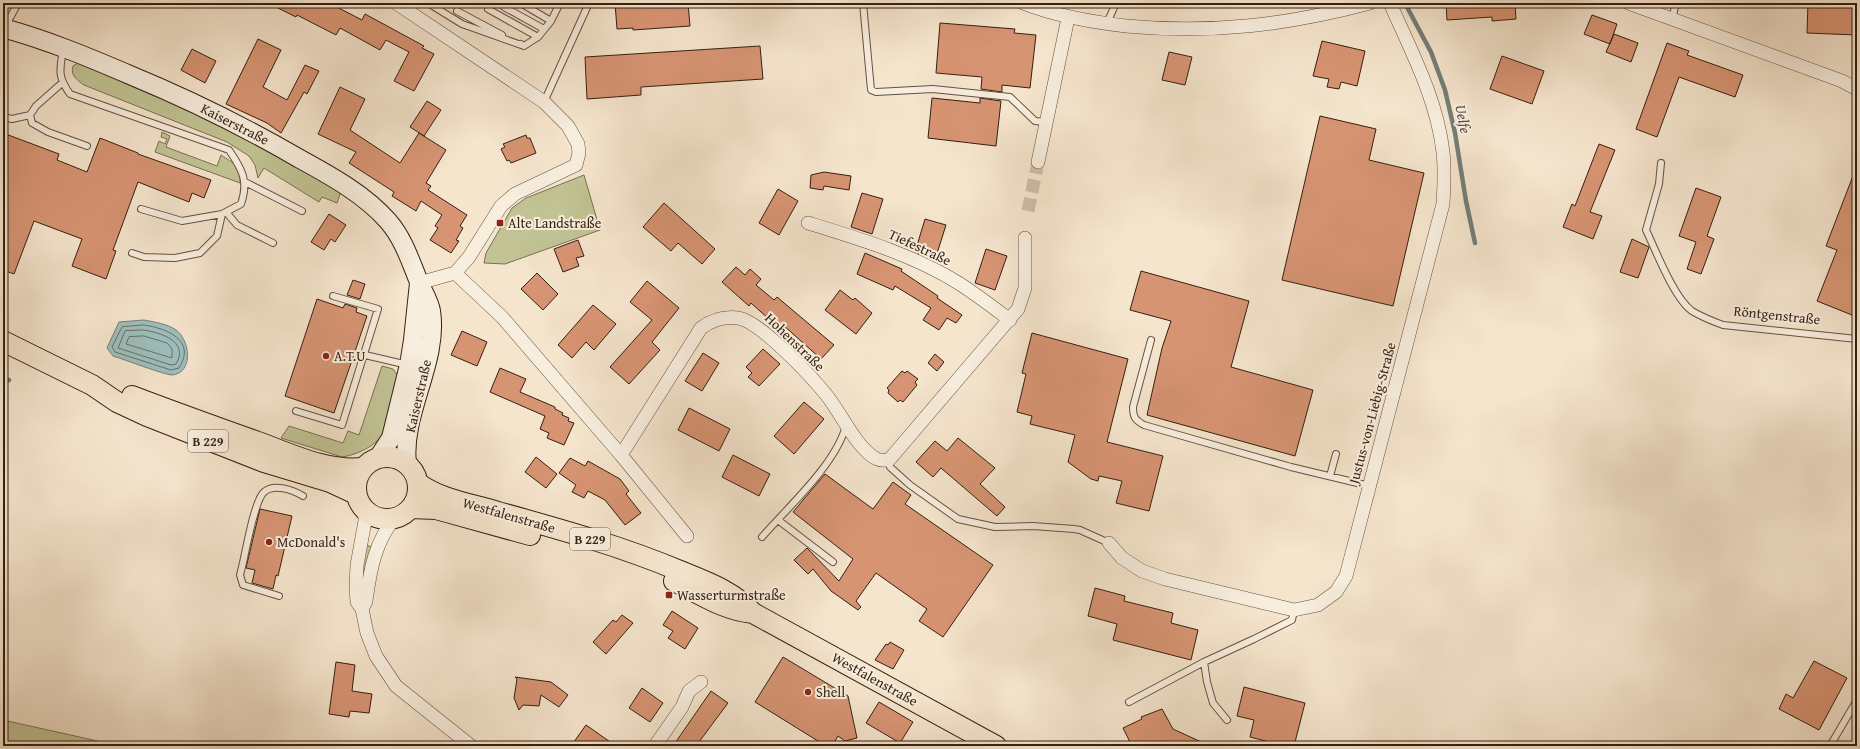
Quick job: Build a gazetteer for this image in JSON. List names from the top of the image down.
{
  "streets": {
    "main road": ["Kaiserstraße", "B 229", "Westfalenstraße"],
    "street": ["Tiefestraße", "Hohenstraße", "Justus-von-Liebig-Straße"],
    "lane": ["Röntgenstraße"]
  },
  "crossings": [
    ["Kaiserstraße", "B 229"],
    ["Kaiserstraße", "Westfalenstraße"],
    ["B 229", "Westfalenstraße"]
  ],
  "water": ["Uelfe"],
  "places": {
    "transit": ["Alte Landstraße", "Wasserturmstraße"],
    "other": ["A.T.U", "McDonald's", "Shell"]
  }
}
